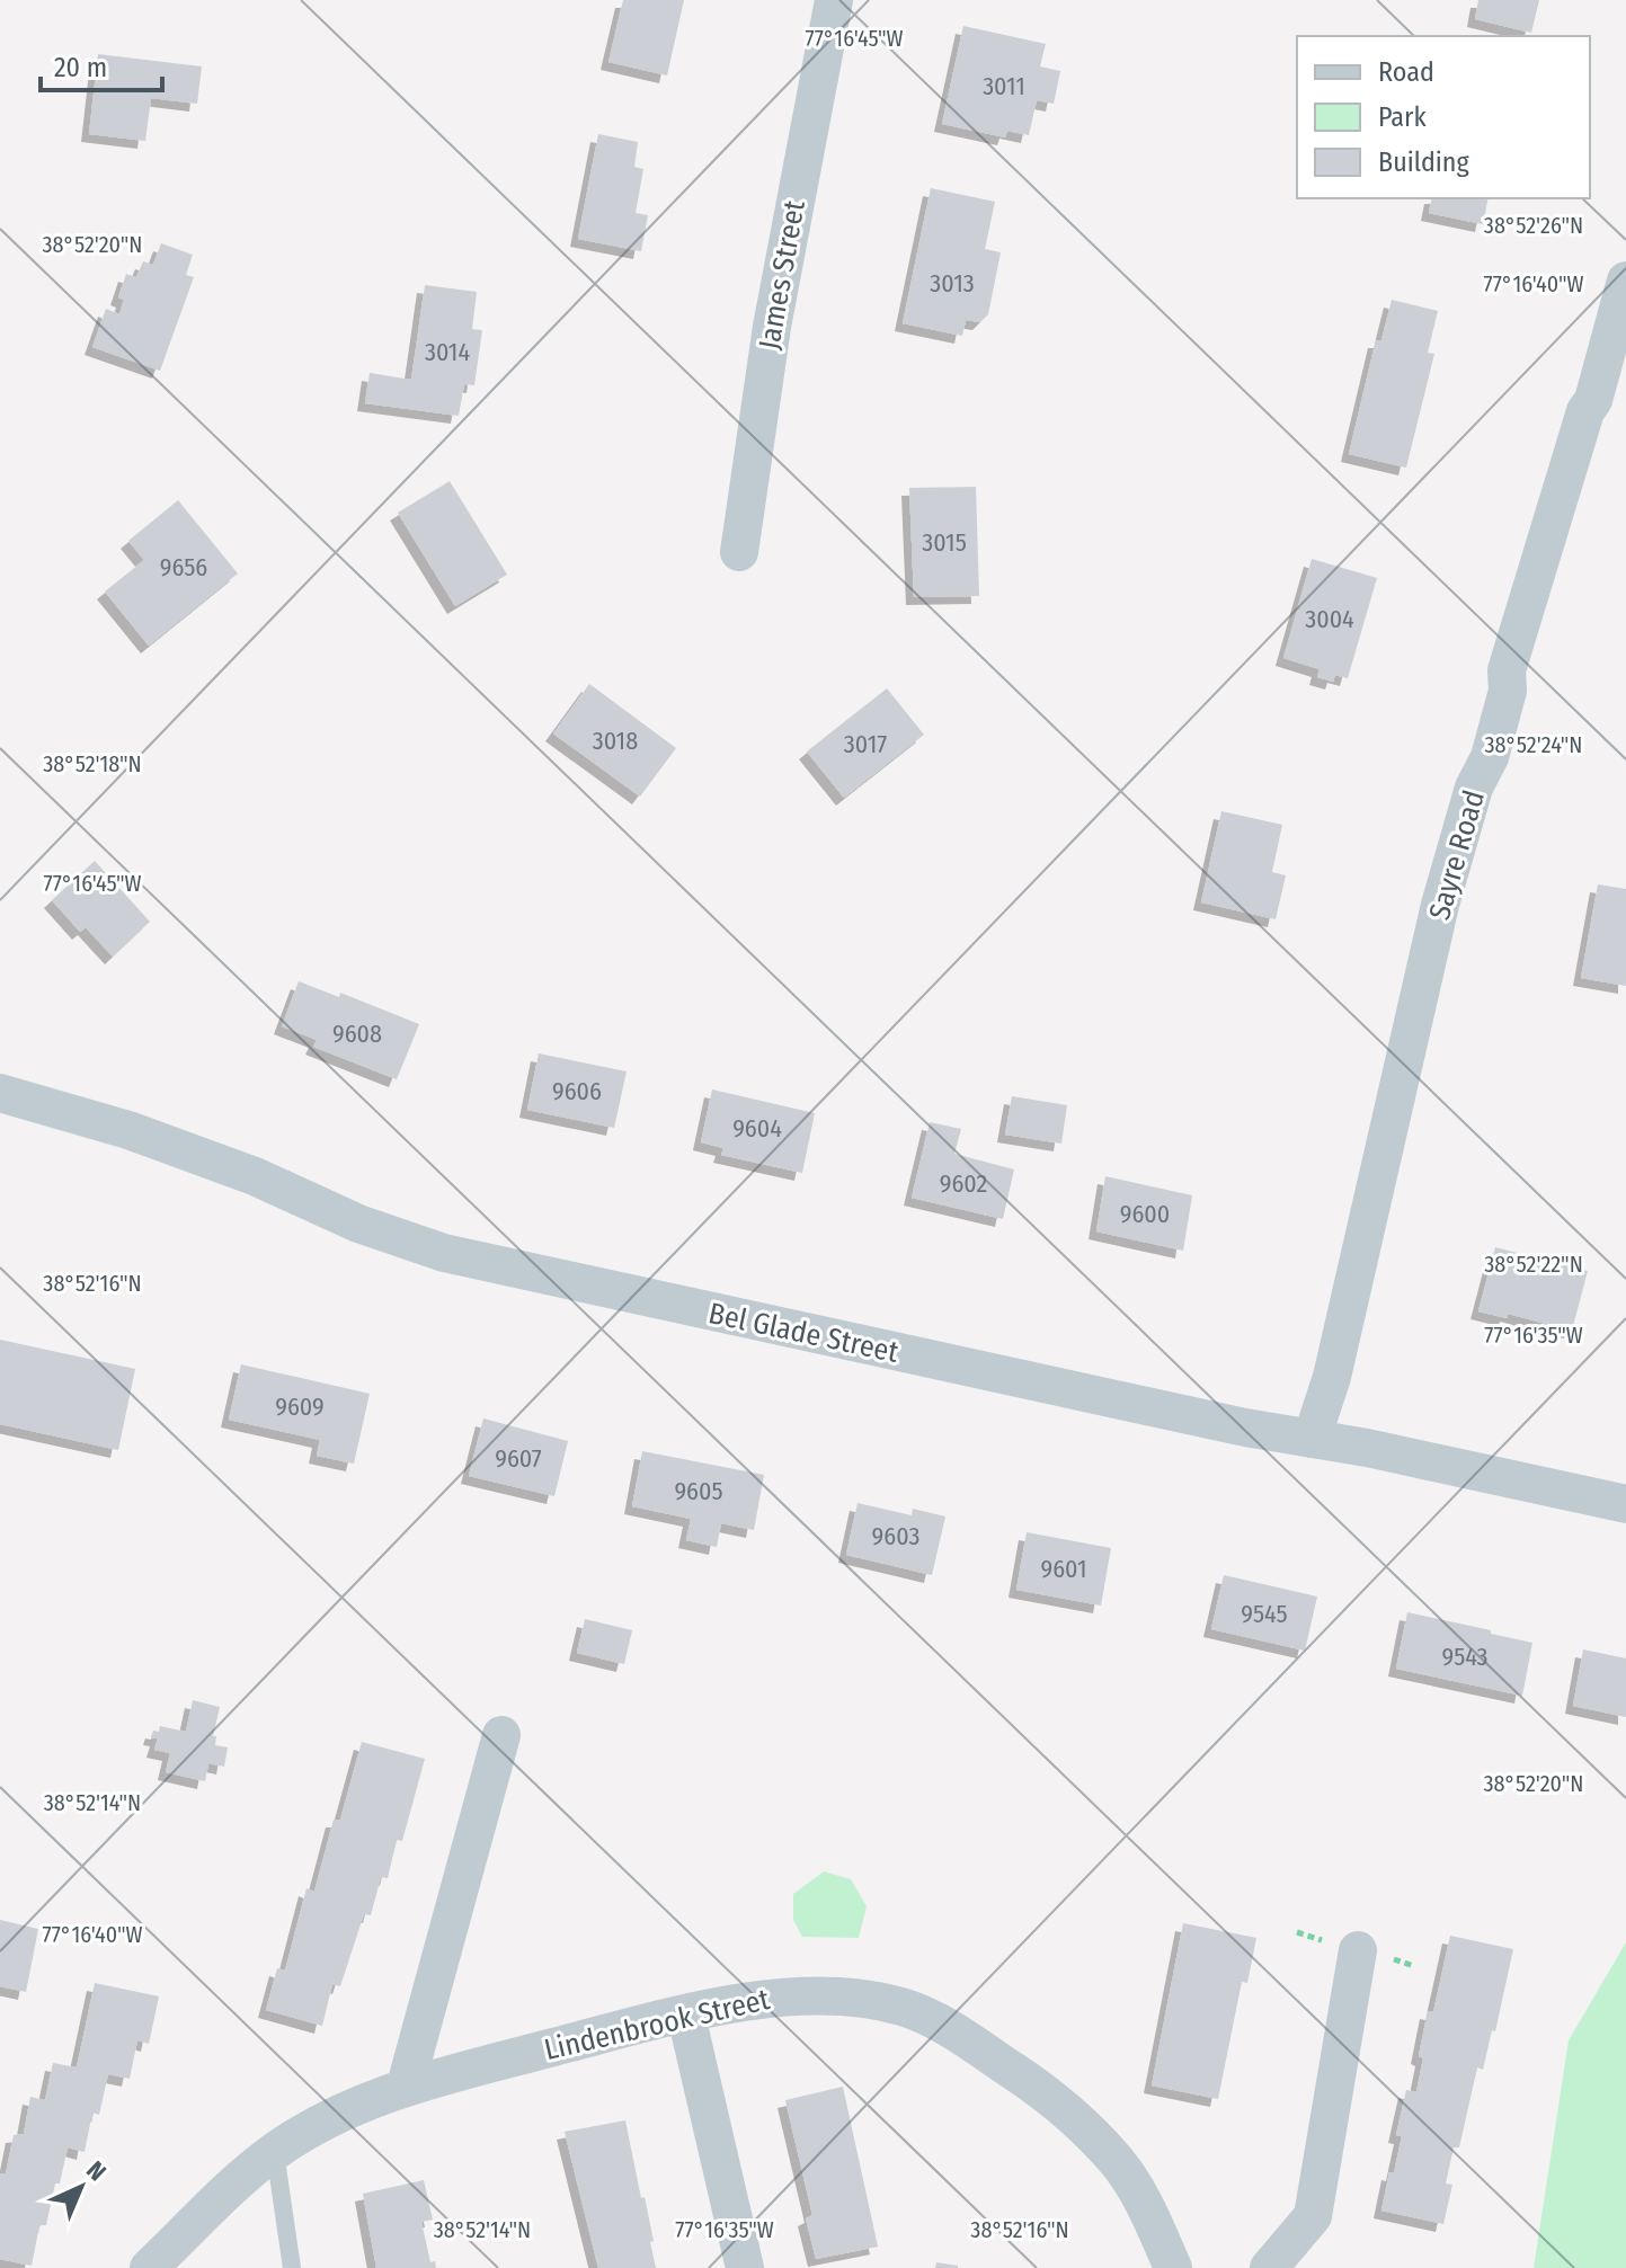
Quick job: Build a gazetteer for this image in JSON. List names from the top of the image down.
{
  "streets": {
    "street": [
      "James Street",
      "Sayre Road",
      "Bel Glade Street",
      "Lindenbrook Street"
    ]
  },
  "crossings": [
    ["Sayre Road", "Bel Glade Street"]
  ],
  "house_numbers": [
    "3011",
    "3013",
    "3014",
    "3015",
    "9656",
    "3004",
    "3018",
    "3017",
    "9608",
    "9606",
    "9604",
    "9602",
    "9600",
    "9609",
    "9607",
    "9605",
    "9603",
    "9601",
    "9545",
    "9543"
  ],
  "legend": ["Road", "Park", "Building"],
  "scale_bar": "20 m",
  "north": "top right",
  "coordinates": [
    "77°16'45\"W",
    "38°52'26\"N",
    "38°52'20\"N",
    "77°16'40\"W",
    "38°52'24\"N",
    "38°52'18\"N",
    "38°52'22\"N",
    "38°52'16\"N",
    "77°16'35\"W",
    "38°52'14\"N"
  ]
}
